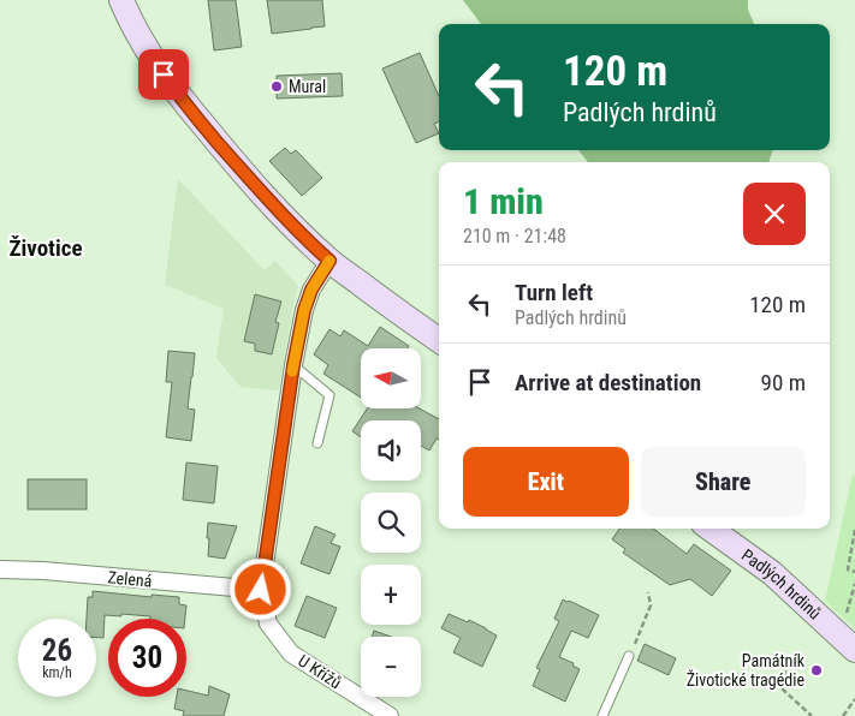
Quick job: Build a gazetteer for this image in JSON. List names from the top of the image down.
{
  "streets": {
    "street": ["Zelená", "Padlých hrdinů", "U Křížů"]
  },
  "crossings": [
    ["Zelená", "U Křížů"]
  ],
  "districts": ["Životice"],
  "places": ["Mural", "Památník Životické tragédie"],
  "north": "left",
  "page": {
    "turn": ["120 m", "Padlých hrdinů"],
    "heading": ["1 min", "210 m · 21:48"],
    "list": [
      {
        "name": "Turn left",
        "note": "Padlých hrdinů",
        "value": "120 m"
      },
      {
        "name": "Arrive at destination",
        "value": "90 m"
      }
    ],
    "map_buttons": ["+", "−"],
    "buttons": ["Exit", "Share"],
    "speed": "26 km/h",
    "limit": "30"
  }
}
